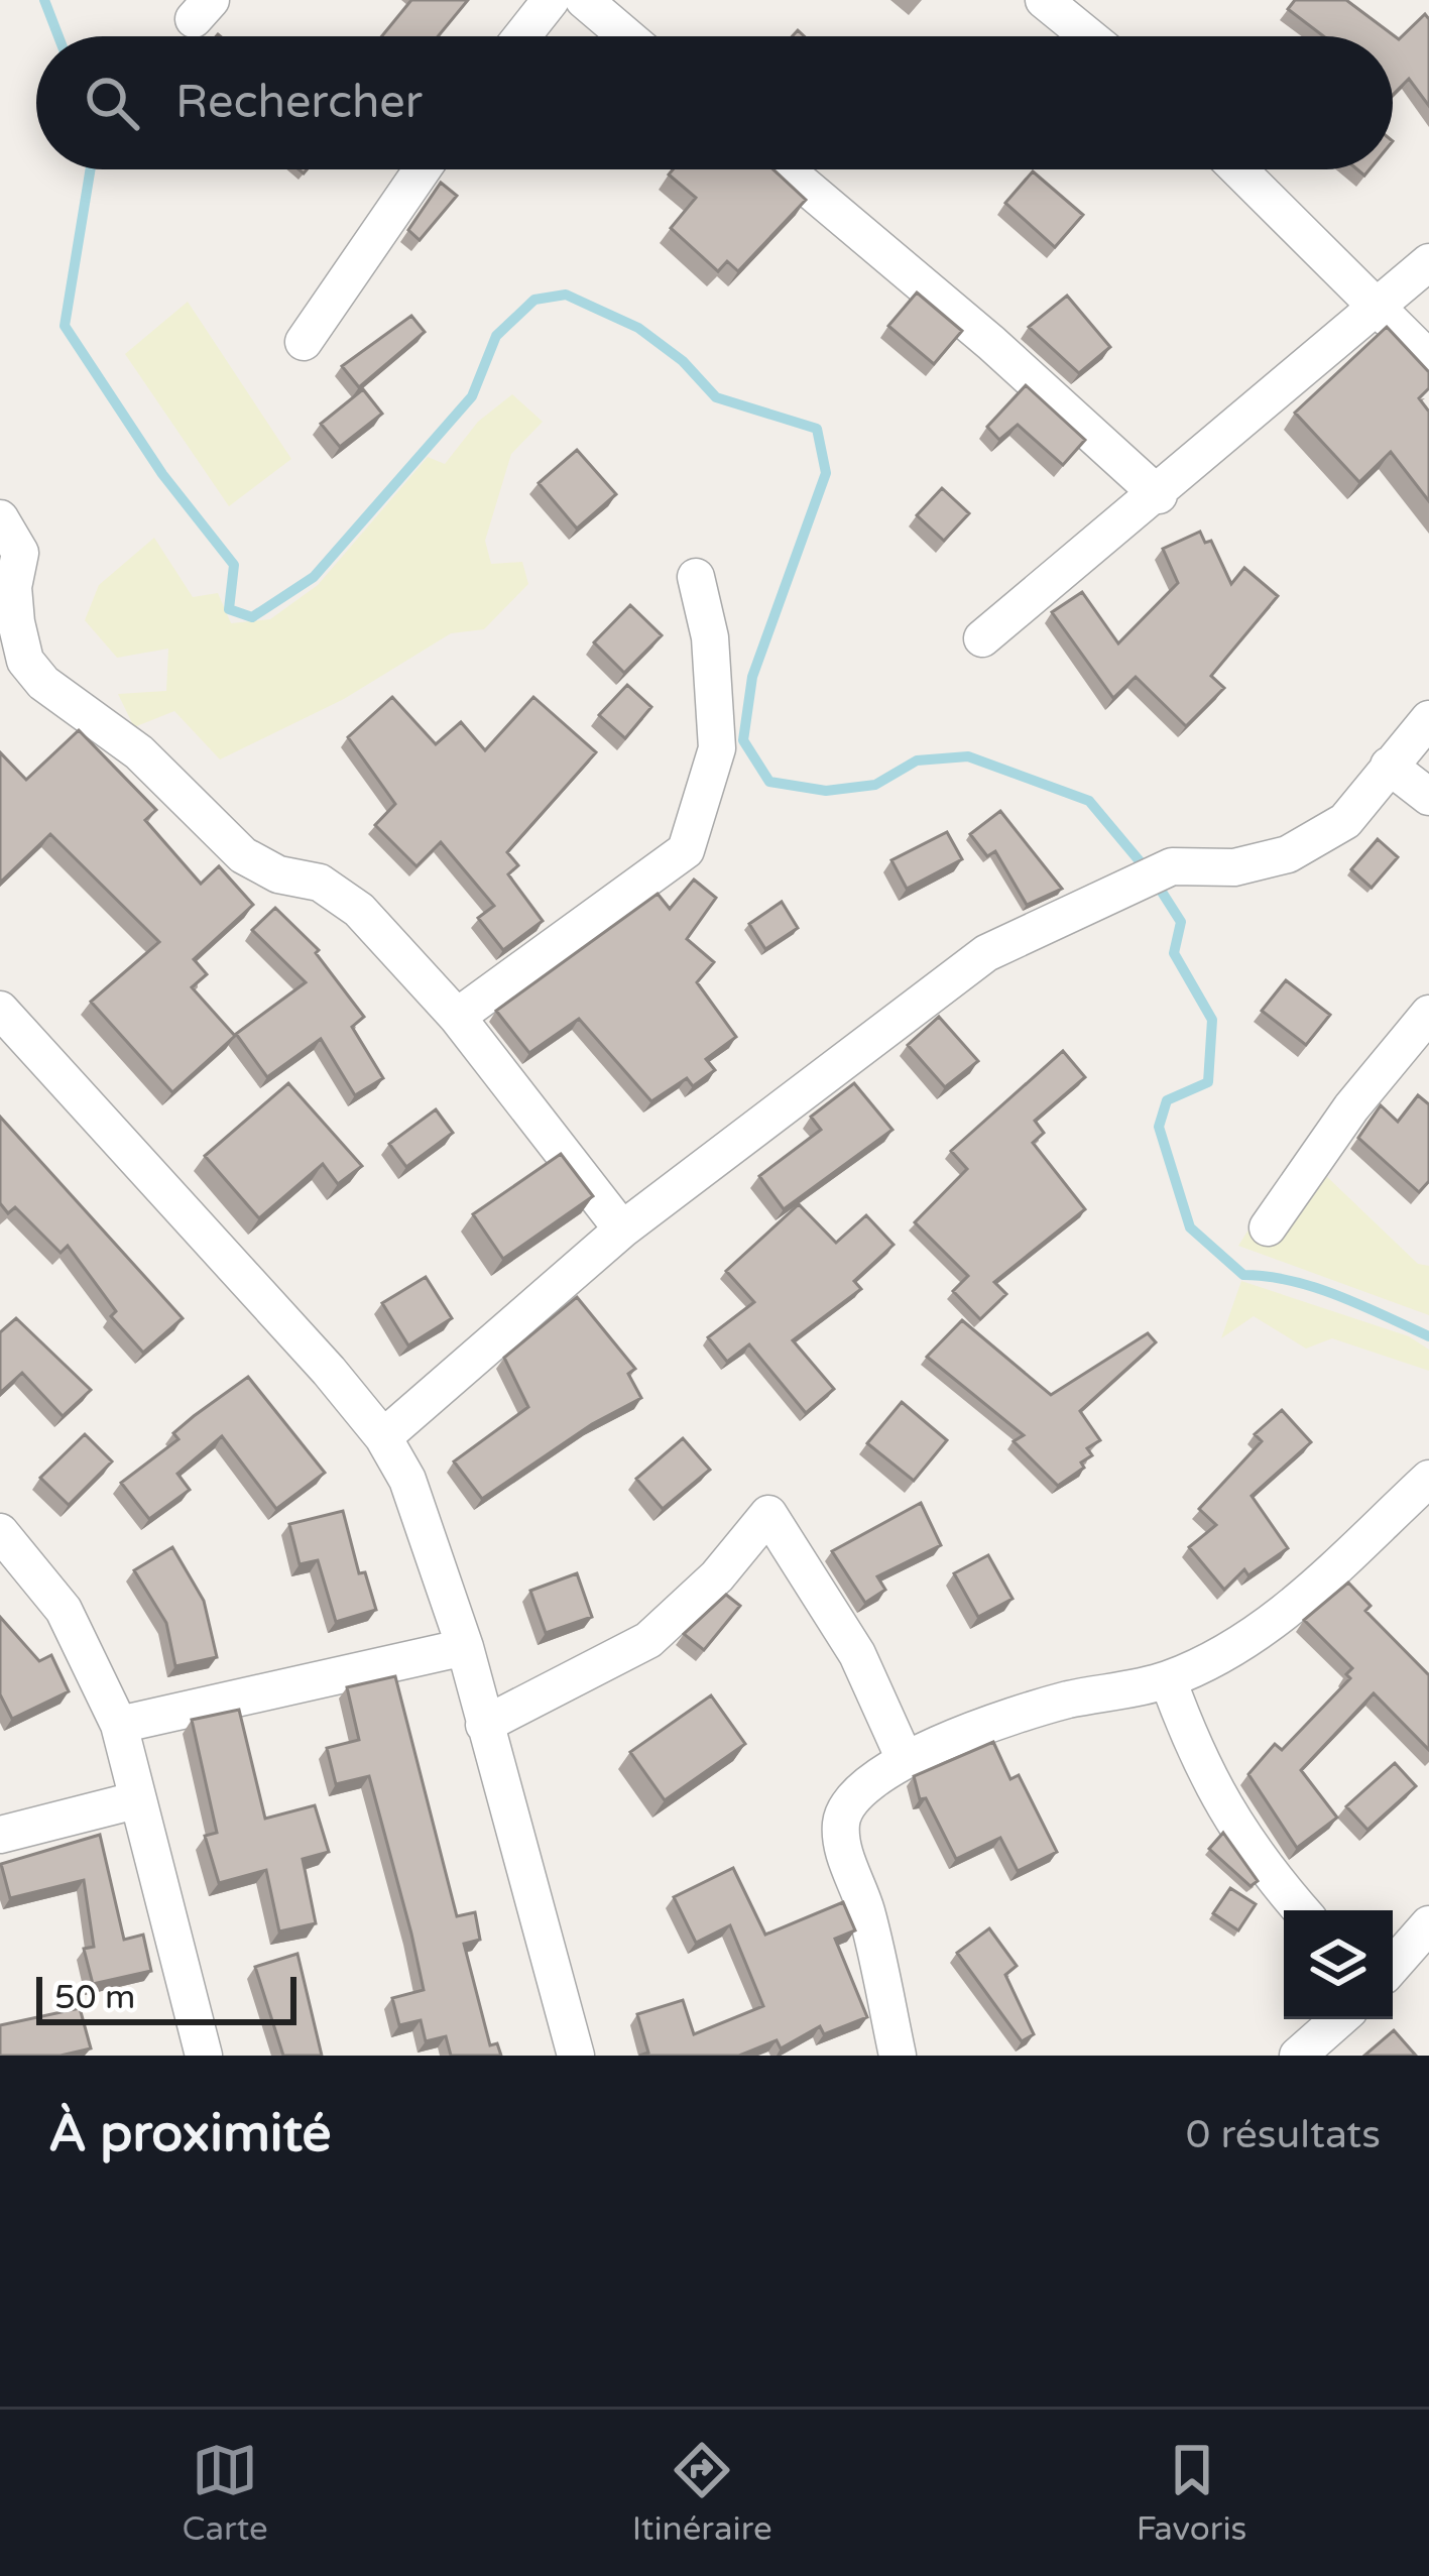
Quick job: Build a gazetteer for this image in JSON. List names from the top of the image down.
{
  "scale_bar": "50 m",
  "page": {
    "search": "Rechercher",
    "scale": "50 m",
    "heading": ["À proximité", "0 résultats"],
    "nav": ["Carte", "Itinéraire", "Favoris"]
  }
}
